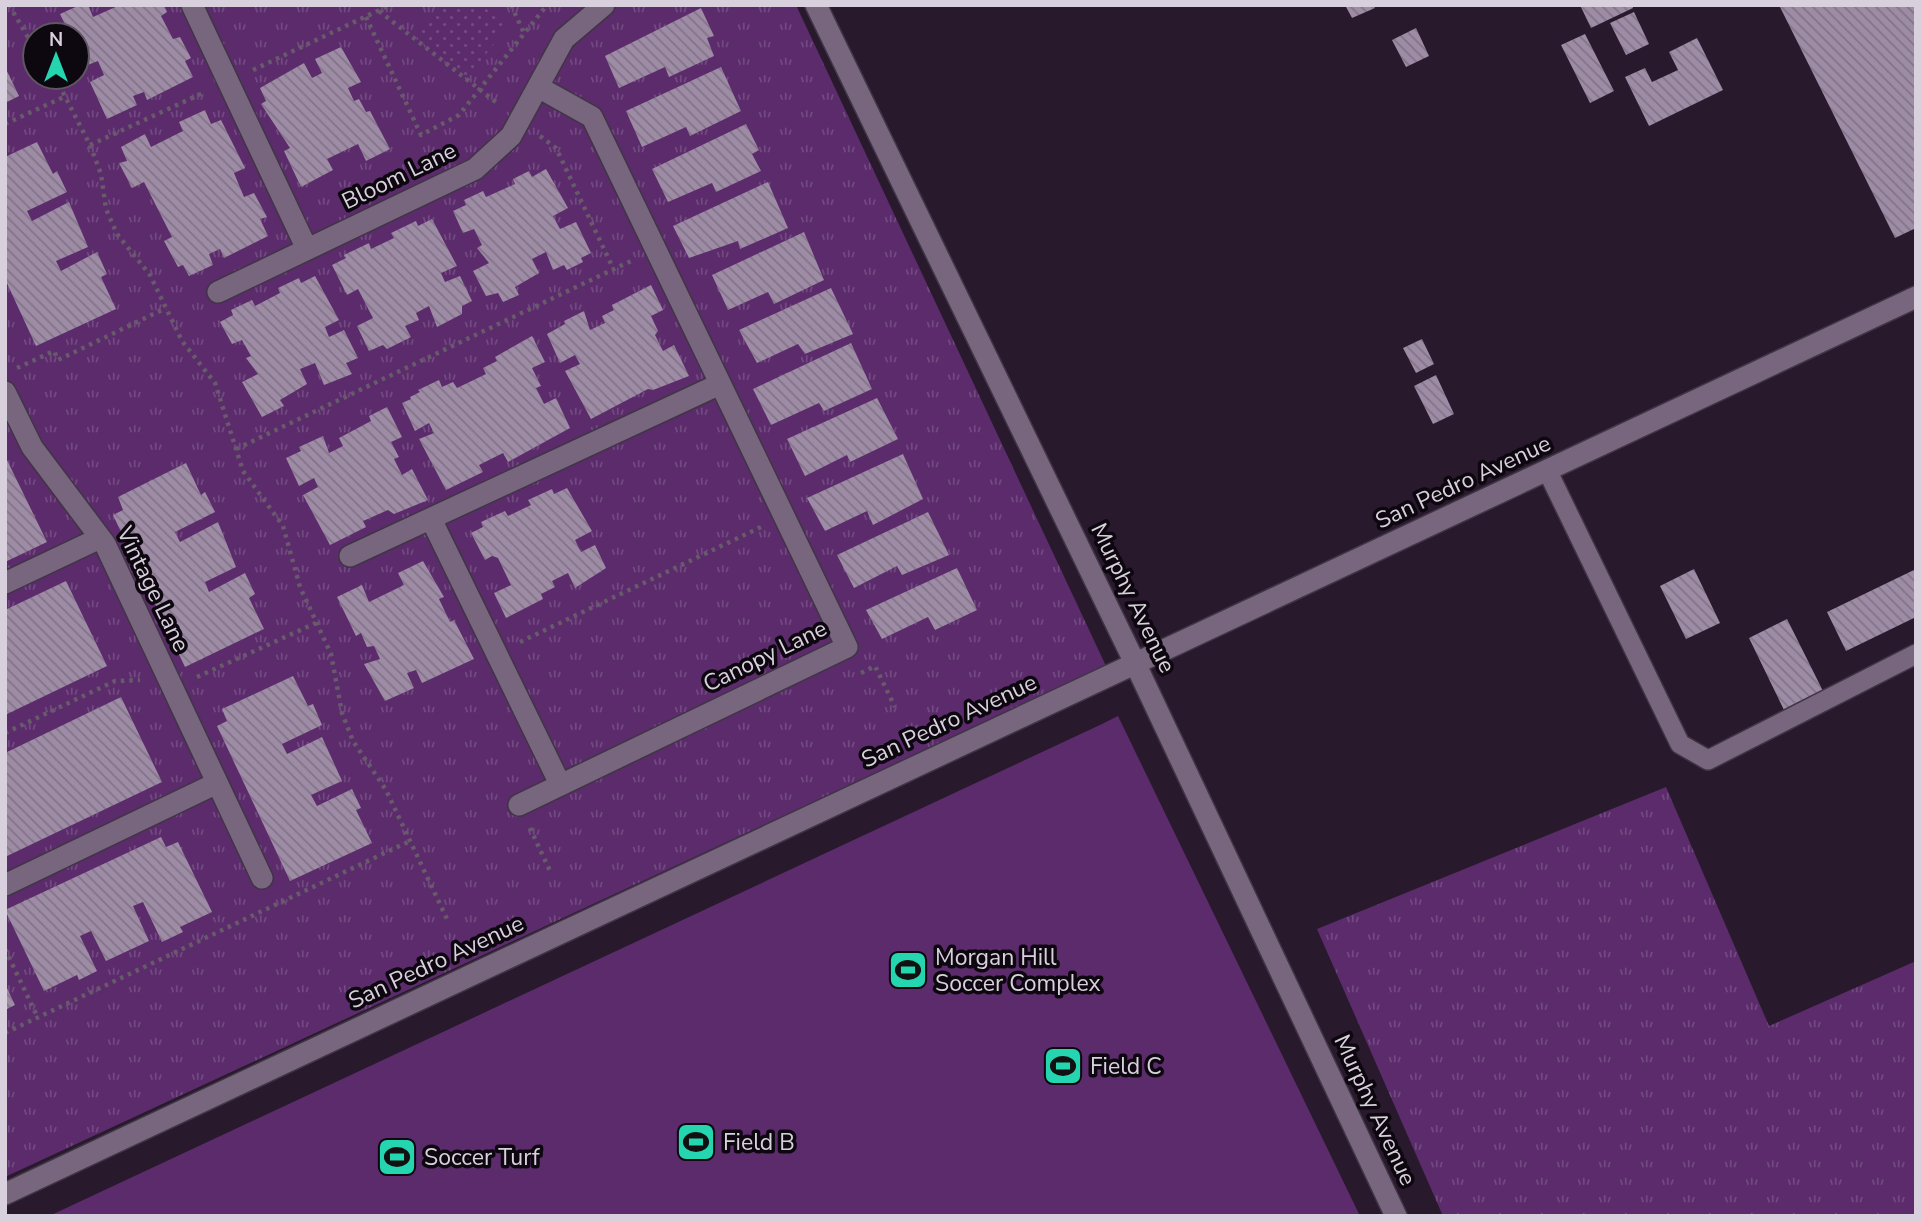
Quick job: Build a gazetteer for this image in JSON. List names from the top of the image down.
{
  "streets": {
    "street": [
      "Bloom Lane",
      "San Pedro Avenue",
      "Vintage Lane",
      "Murphy Avenue",
      "Canopy Lane"
    ]
  },
  "crossings": [
    ["Bloom Lane", "Canopy Lane"],
    ["San Pedro Avenue", "Murphy Avenue"]
  ],
  "places": {
    "sports": [
      "Morgan Hill Soccer Complex",
      "Field C",
      "Field B",
      "Soccer Turf"
    ]
  },
  "north": "top"
}
